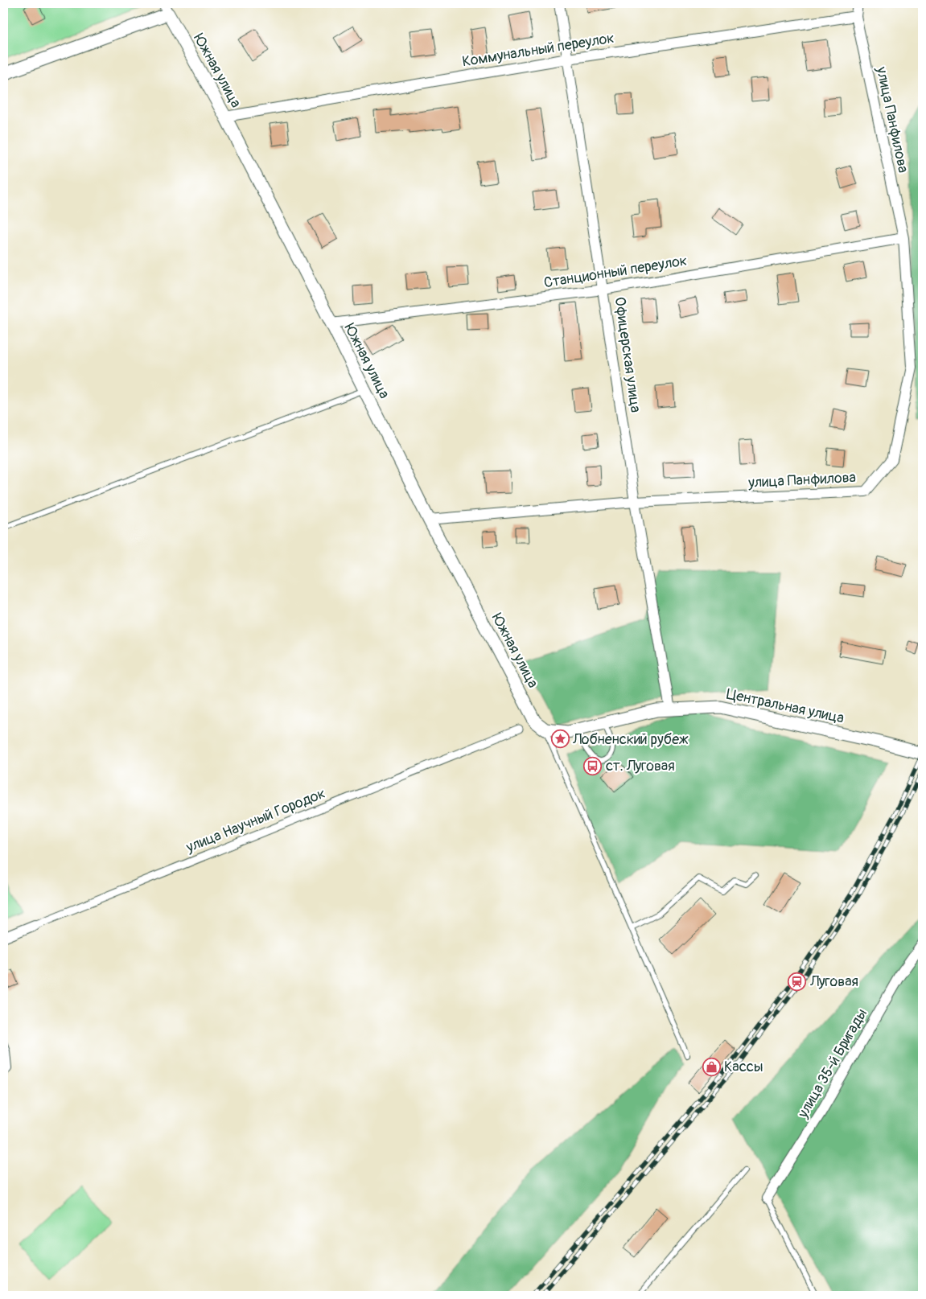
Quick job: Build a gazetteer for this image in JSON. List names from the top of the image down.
{
  "streets": {
    "street": [
      "Коммунальный переулок",
      "Южная улица",
      "улица Панфилова",
      "Станционный переулок",
      "Офицерская улица",
      "Центральная улица",
      "улица Научный Городок",
      "улица 35-й Бригады"
    ]
  },
  "crossings": [
    ["Коммунальный переулок", "Южная улица"],
    ["Коммунальный переулок", "улица Панфилова"],
    ["Коммунальный переулок", "Офицерская улица"],
    ["Южная улица", "улица Панфилова"],
    ["Южная улица", "Станционный переулок"],
    ["Южная улица", "Центральная улица"],
    ["улица Панфилова", "Станционный переулок"],
    ["улица Панфилова", "Офицерская улица"],
    ["Станционный переулок", "Офицерская улица"],
    ["Офицерская улица", "Центральная улица"]
  ],
  "places": {
    "place": ["Лобненский рубеж"],
    "bus stop": ["ст. Луговая"],
    "station": ["Луговая"],
    "shop": ["Кассы"]
  }
}
